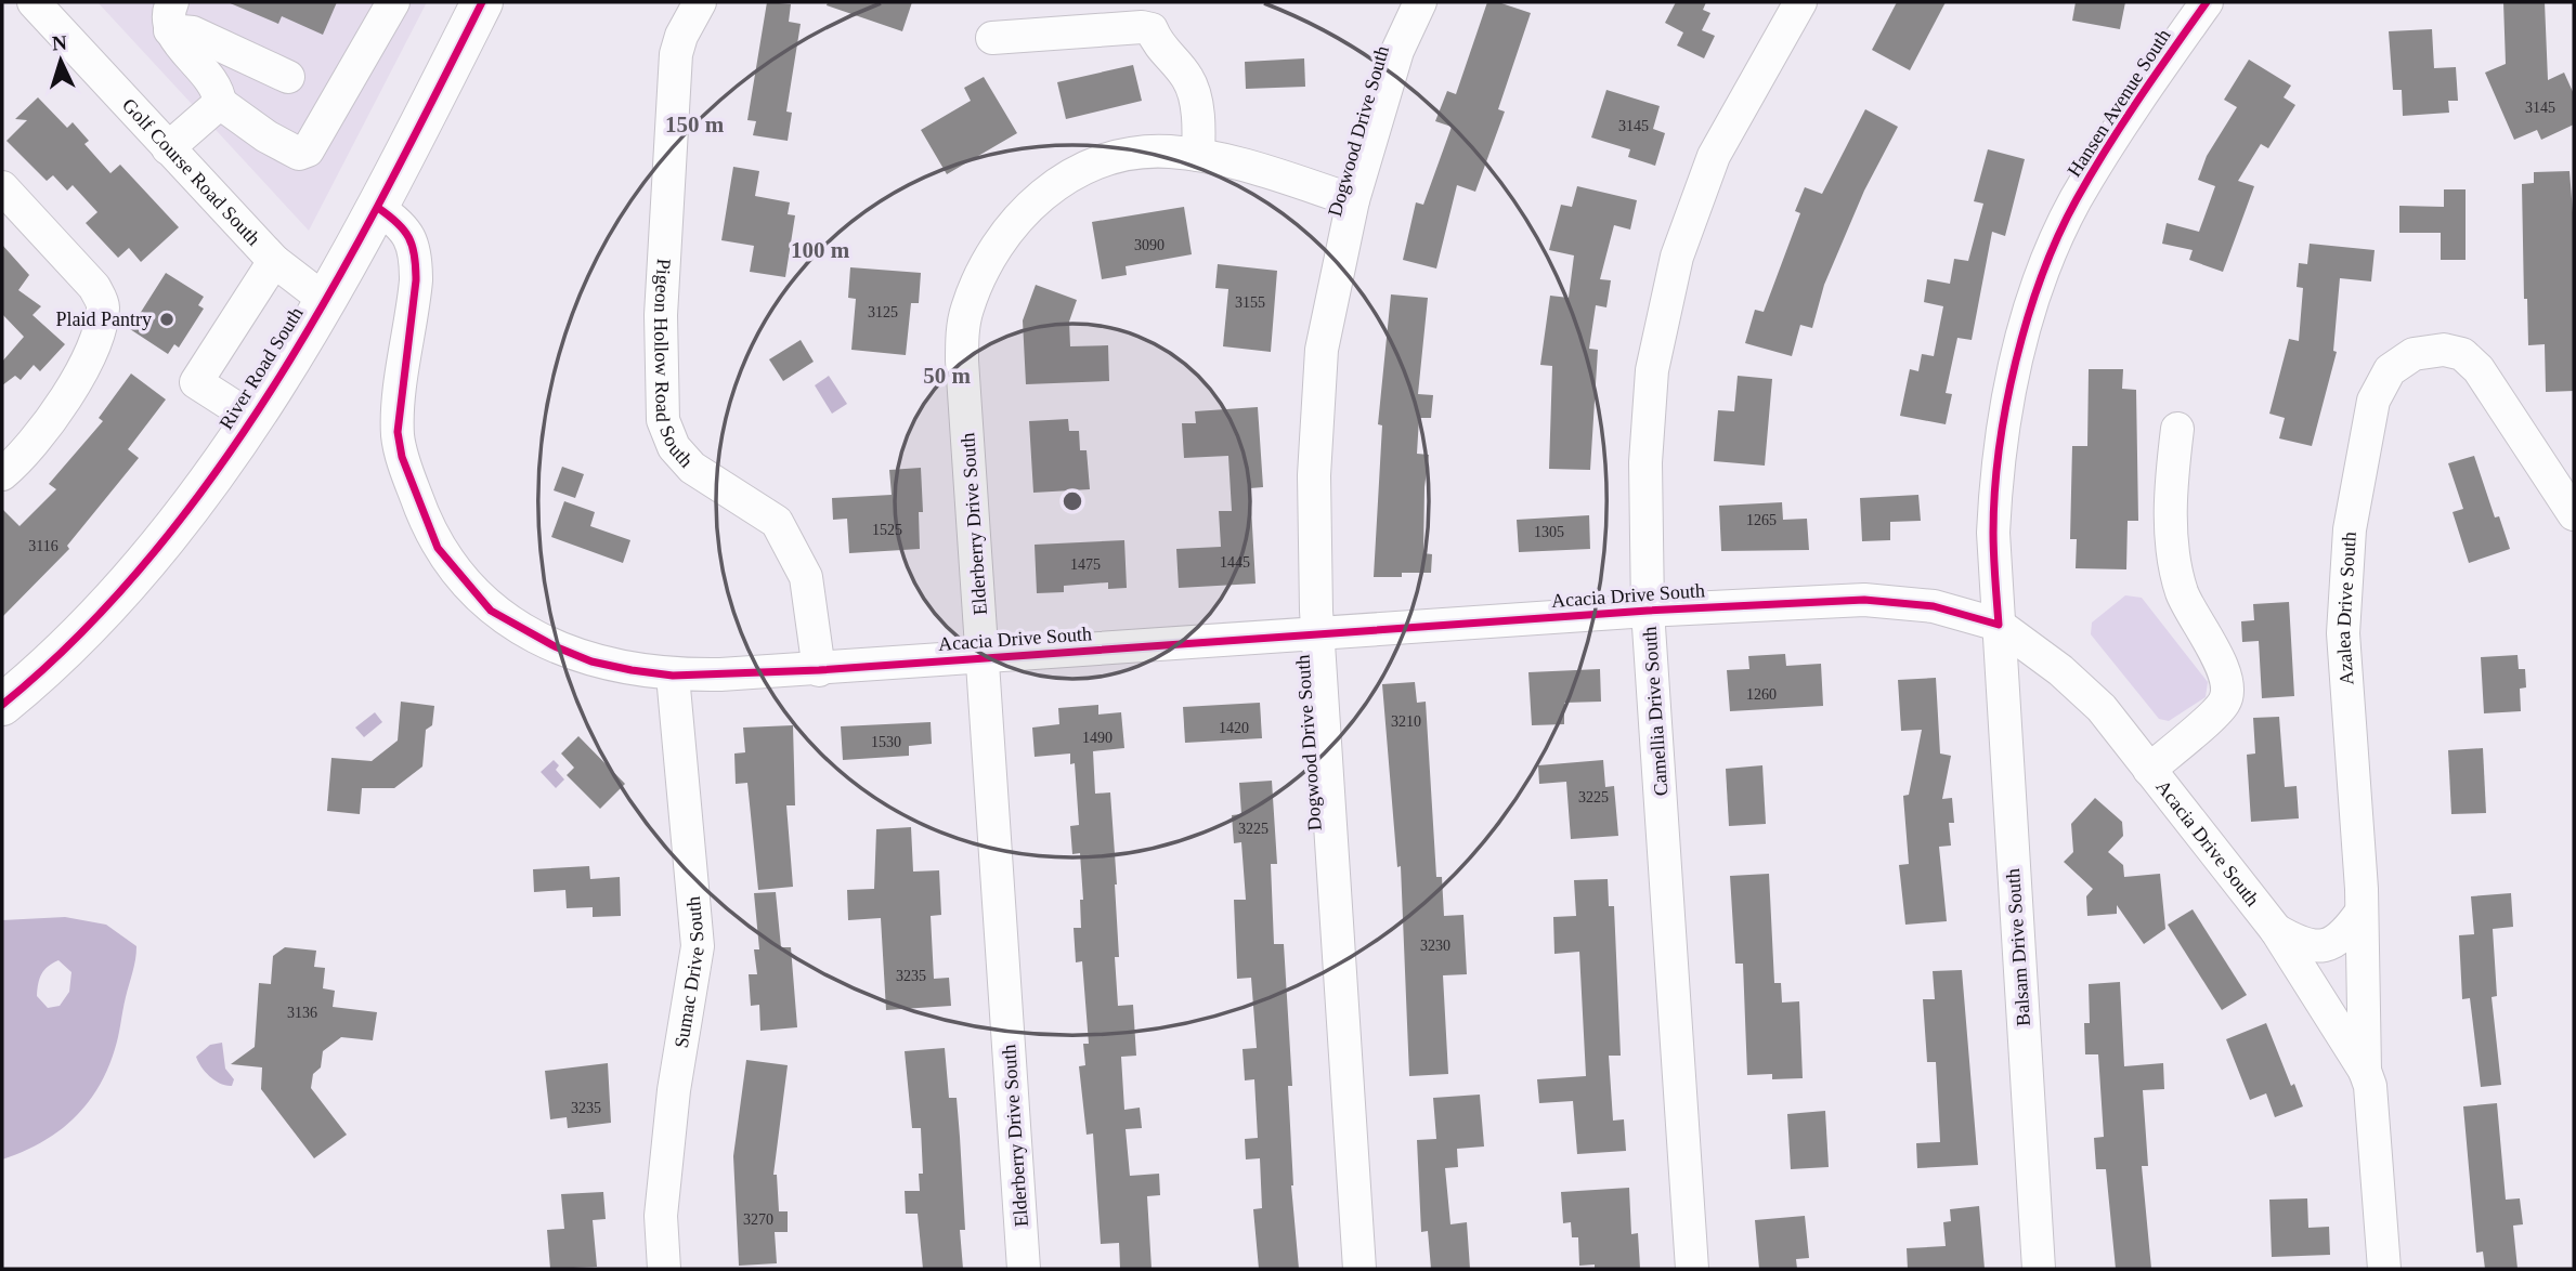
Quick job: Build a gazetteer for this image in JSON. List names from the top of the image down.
{
  "streets": {
    "main road": ["River Road South"],
    "street": [
      "Hansen Avenue South",
      "Dogwood Drive South",
      "Golf Course Road South",
      "Pigeon Hollow Road South",
      "Elderberry Drive South",
      "Acacia Drive South",
      "Azalea Drive South",
      "Camellia Drive South",
      "Balsam Drive South",
      "Sumac Drive South"
    ]
  },
  "crossings": [
    ["Hansen Avenue South", "Acacia Drive South"],
    ["Hansen Avenue South", "Balsam Drive South"],
    ["Dogwood Drive South", "Elderberry Drive South"],
    ["Dogwood Drive South", "Acacia Drive South"],
    ["Golf Course Road South", "River Road South"],
    ["Pigeon Hollow Road South", "Acacia Drive South"],
    ["River Road South", "Acacia Drive South"],
    ["Elderberry Drive South", "Acacia Drive South"],
    ["Acacia Drive South", "Azalea Drive South"],
    ["Acacia Drive South", "Camellia Drive South"],
    ["Acacia Drive South", "Balsam Drive South"],
    ["Acacia Drive South", "Sumac Drive South"]
  ],
  "places": ["Plaid Pantry"],
  "house_numbers": [
    "3145",
    "3145",
    "3090",
    "3155",
    "3125",
    "1265",
    "1525",
    "1305",
    "3116",
    "1445",
    "1475",
    "1260",
    "3210",
    "1420",
    "1490",
    "1530",
    "3225",
    "3225",
    "3230",
    "3235",
    "3136",
    "3235",
    "3270"
  ],
  "north": "top",
  "rings": ["150 m", "100 m", "50 m"]
}
